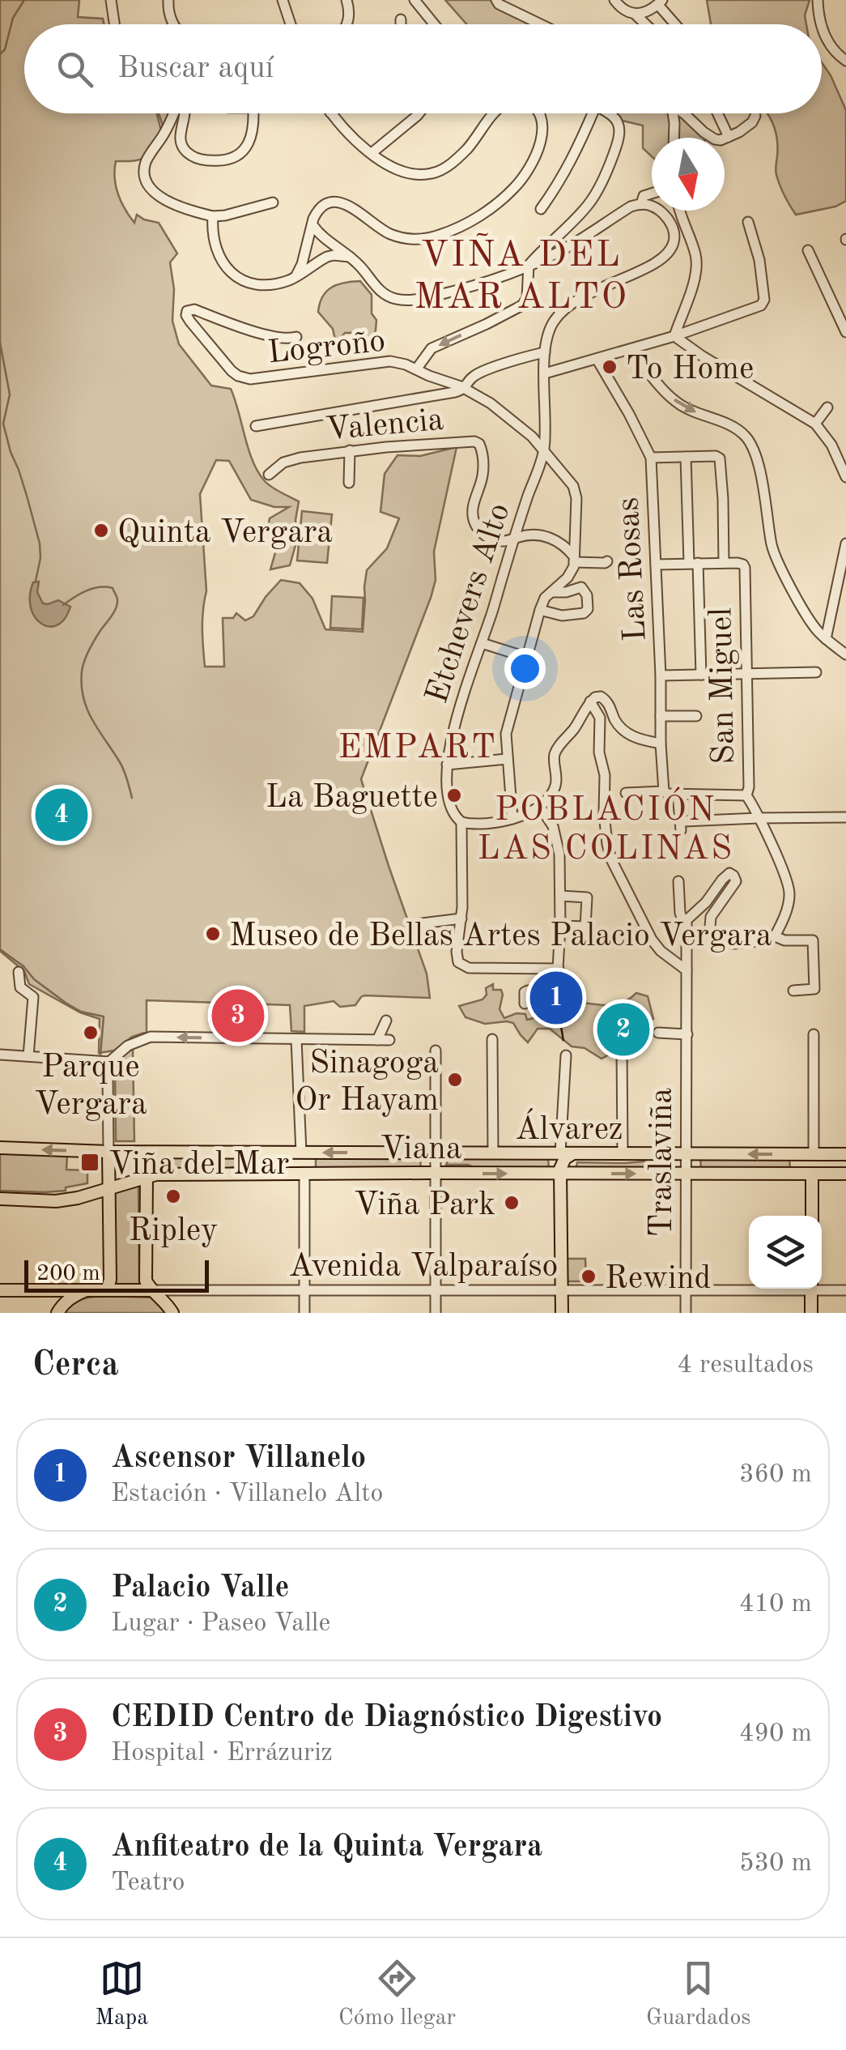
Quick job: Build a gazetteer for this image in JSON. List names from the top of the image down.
{
  "streets": {
    "main road": ["Álvarez", "Viana", "Avenida Valparaíso"],
    "street": [
      "Logroño",
      "Valencia",
      "Las Rosas",
      "Etchevers Alto",
      "San Miguel",
      "Traslaviña"
    ]
  },
  "crossings": [
    ["Logroño", "Etchevers Alto"],
    ["Valencia", "Etchevers Alto"],
    ["Álvarez", "Traslaviña"],
    ["Viana", "Traslaviña"],
    ["Traslaviña", "Avenida Valparaíso"]
  ],
  "one_way": ["Álvarez"],
  "districts": ["VIÑA DEL MAR ALTO", "EMPART", "POBLACIÓN LAS COLINAS"],
  "places": {
    "other": [
      "To Home",
      "Quinta Vergara",
      "La Baguette",
      "Museo de Bellas Artes Palacio Vergara",
      "Parque Vergara",
      "Sinagoga Or Hayam",
      "Ripley",
      "Viña Park",
      "Rewind"
    ],
    "transit": ["Viña del Mar"]
  },
  "scale_bar": "200 m",
  "north": "bottom",
  "page": {
    "search": "Buscar aquí",
    "pins": [
      "4",
      "1",
      "3",
      "2"
    ],
    "scale": "200 m",
    "heading": ["Cerca", "4 resultados"],
    "list": [
      {
        "mark": "1",
        "name": "Ascensor Villanelo",
        "note": "Estación · Villanelo Alto",
        "value": "360 m"
      },
      {
        "mark": "2",
        "name": "Palacio Valle",
        "note": "Lugar · Paseo Valle",
        "value": "410 m"
      },
      {
        "mark": "3",
        "name": "CEDID Centro de Diagnóstico Digestivo",
        "note": "Hospital · Errázuriz",
        "value": "490 m"
      },
      {
        "mark": "4",
        "name": "Anfiteatro de la Quinta Vergara",
        "note": "Teatro",
        "value": "530 m"
      }
    ],
    "nav": ["Mapa", "Cómo llegar", "Guardados"]
  }
}
